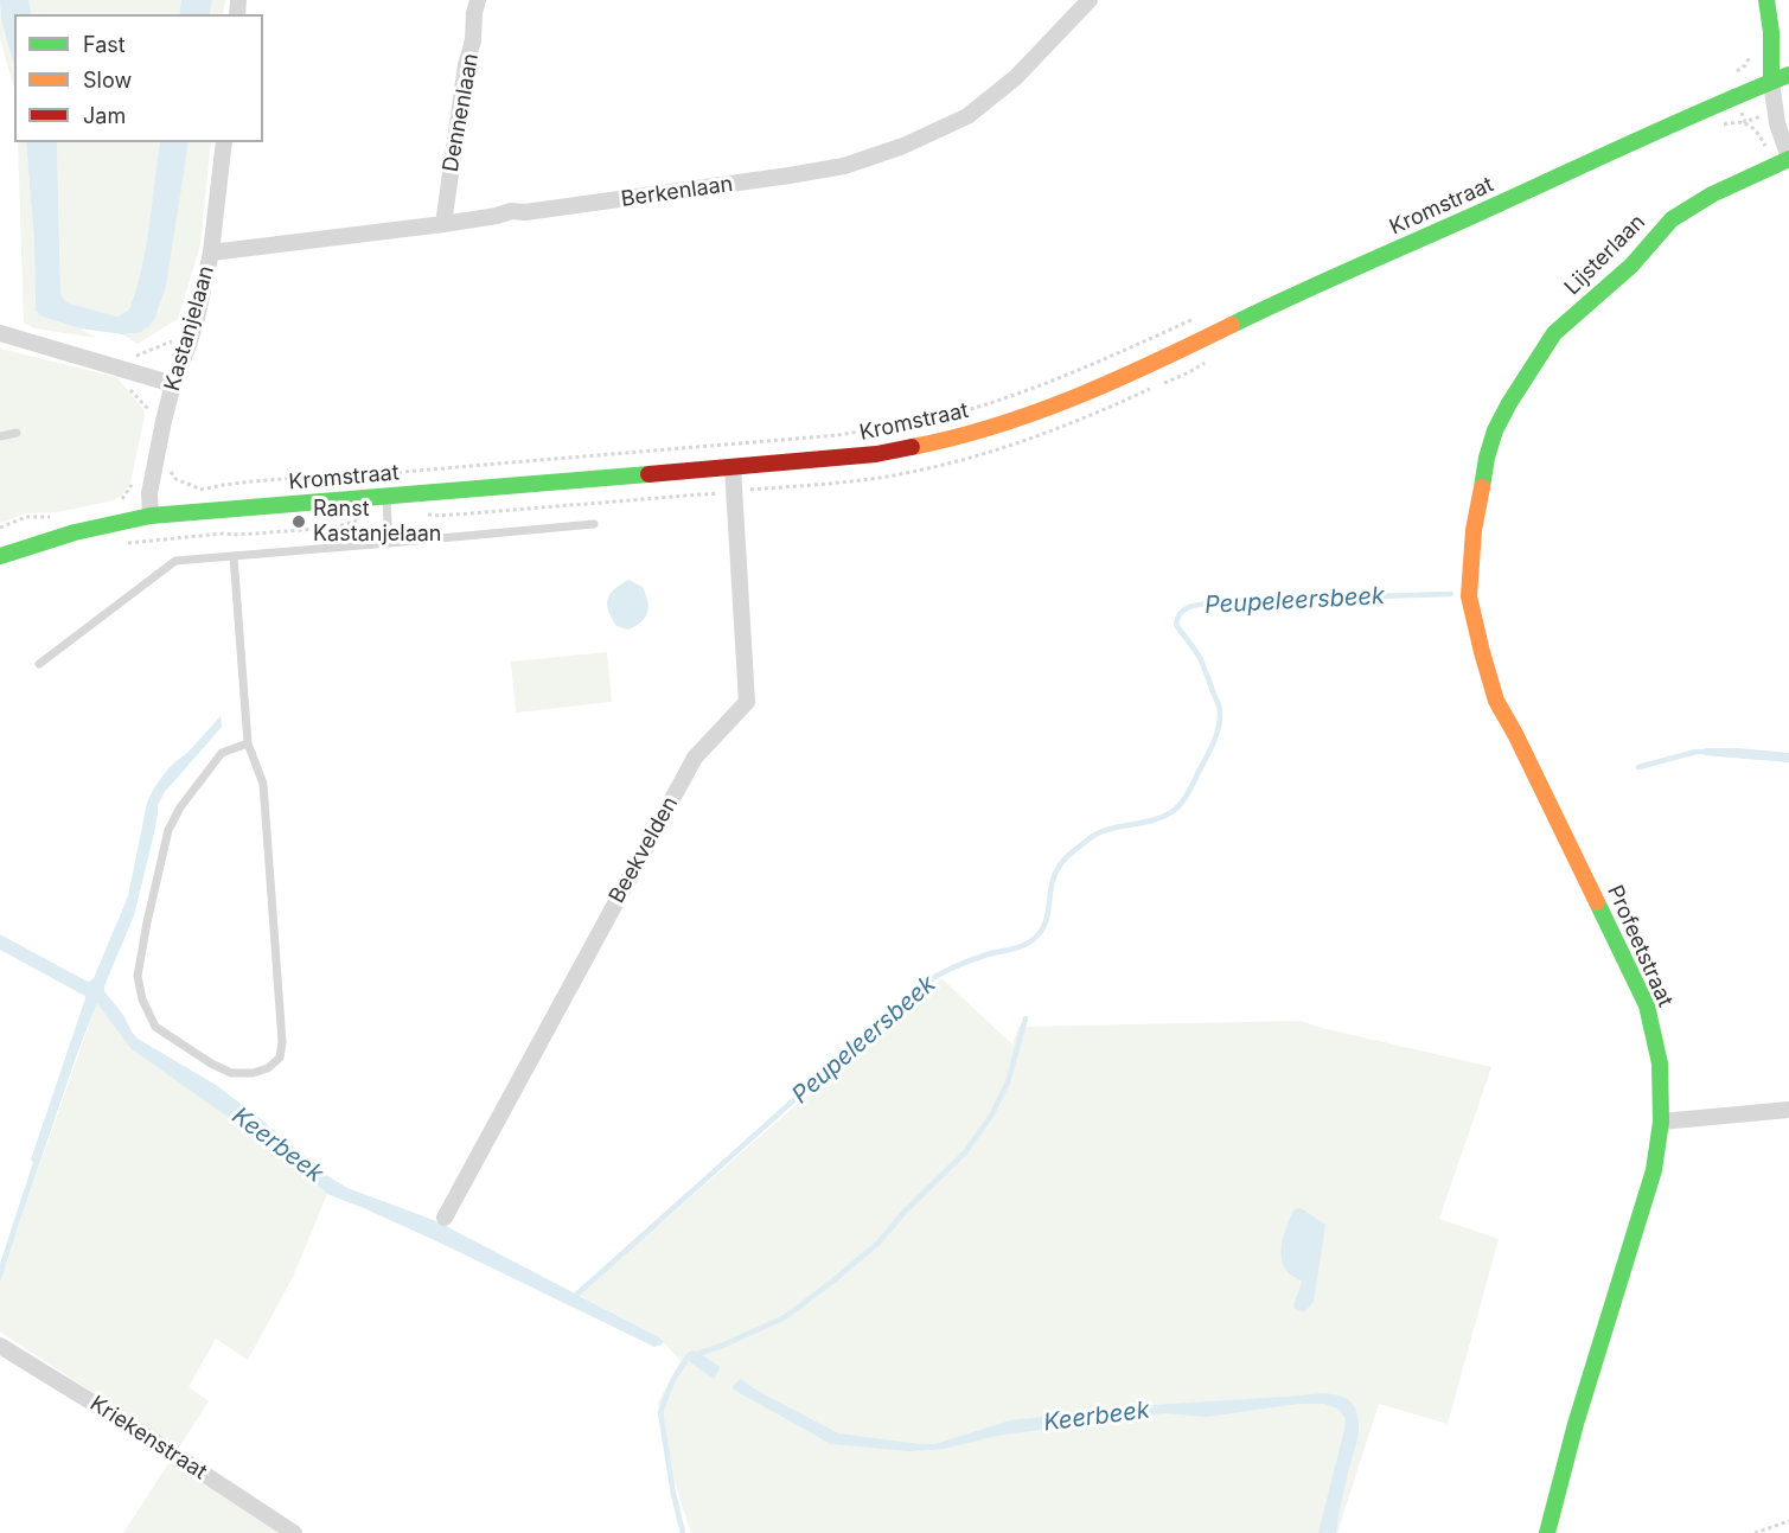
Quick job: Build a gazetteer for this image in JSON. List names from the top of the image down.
{
  "streets": {
    "main road": ["Kromstraat", "Lijsterlaan", "Profeetstraat"],
    "street": [
      "Dennenlaan",
      "Berkenlaan",
      "Kastanjelaan",
      "Beekvelden",
      "Kriekenstraat"
    ]
  },
  "crossings": [
    ["Dennenlaan", "Berkenlaan"],
    ["Berkenlaan", "Kastanjelaan"],
    ["Kromstraat", "Kastanjelaan"],
    ["Kromstraat", "Beekvelden"],
    ["Lijsterlaan", "Profeetstraat"]
  ],
  "water": ["Peupeleersbeek", "Keerbeek"],
  "places": ["Ranst Kastanjelaan"],
  "legend": ["Fast", "Slow", "Jam"]
}
